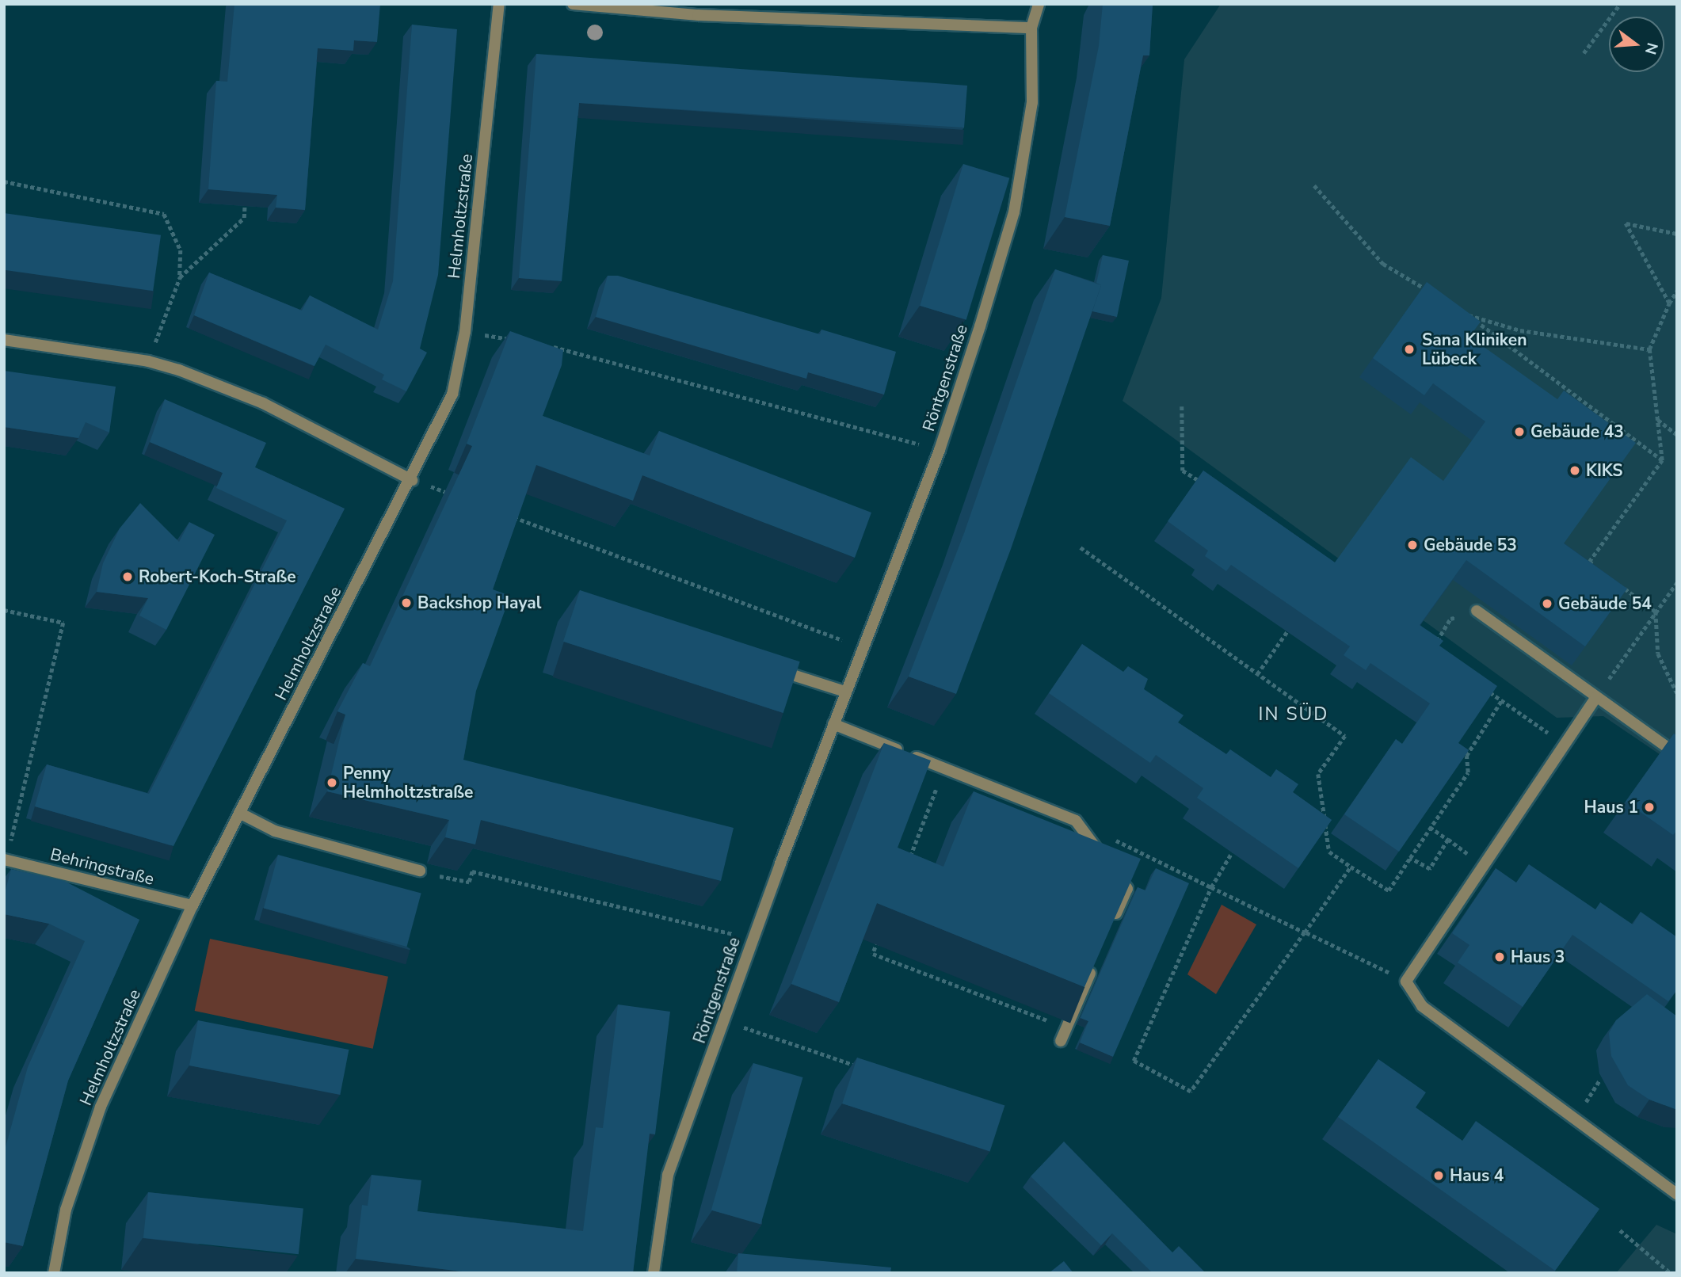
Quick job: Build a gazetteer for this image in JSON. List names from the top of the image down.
{
  "streets": {
    "street": ["Helmholtzstraße", "Röntgenstraße", "Behringstraße"]
  },
  "crossings": [
    ["Helmholtzstraße", "Behringstraße"]
  ],
  "districts": ["IN SÜD"],
  "places": [
    "Sana Kliniken Lübeck",
    "Gebäude 43",
    "KIKS",
    "Gebäude 53",
    "Robert-Koch-Straße",
    "Backshop Hayal",
    "Gebäude 54",
    "Penny Helmholtzstraße",
    "Haus 1",
    "Haus 3",
    "Haus 4"
  ],
  "north": "right"
}
